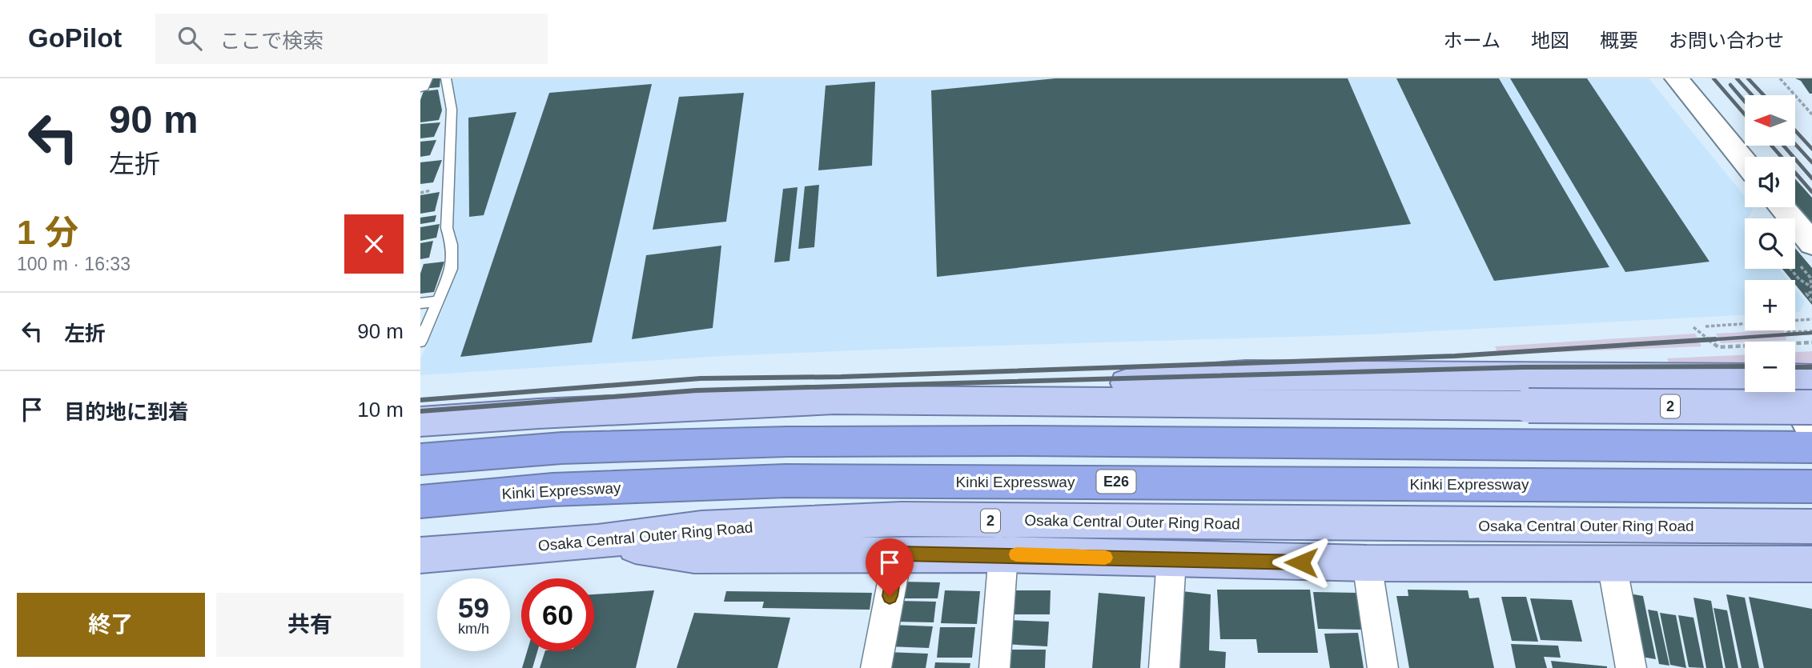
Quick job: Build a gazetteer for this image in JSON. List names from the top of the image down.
{
  "streets": {
    "highway": ["Kinki Expressway", "E26"],
    "main road": ["2", "Osaka Central Outer Ring Road"]
  },
  "north": "left",
  "page": {
    "header": "GoPilot",
    "search": "ここで検索",
    "nav": [
      "ホーム",
      "地図",
      "概要",
      "お問い合わせ"
    ],
    "turn": ["90 m", "左折"],
    "map_buttons": ["+", "−"],
    "heading": ["1 分", "100 m · 16:33"],
    "list": [
      {
        "name": "左折",
        "value": "90 m"
      },
      {
        "name": "目的地に到着",
        "value": "10 m"
      }
    ],
    "speed": "59 km/h",
    "limit": "60",
    "buttons": ["終了", "共有"]
  }
}
